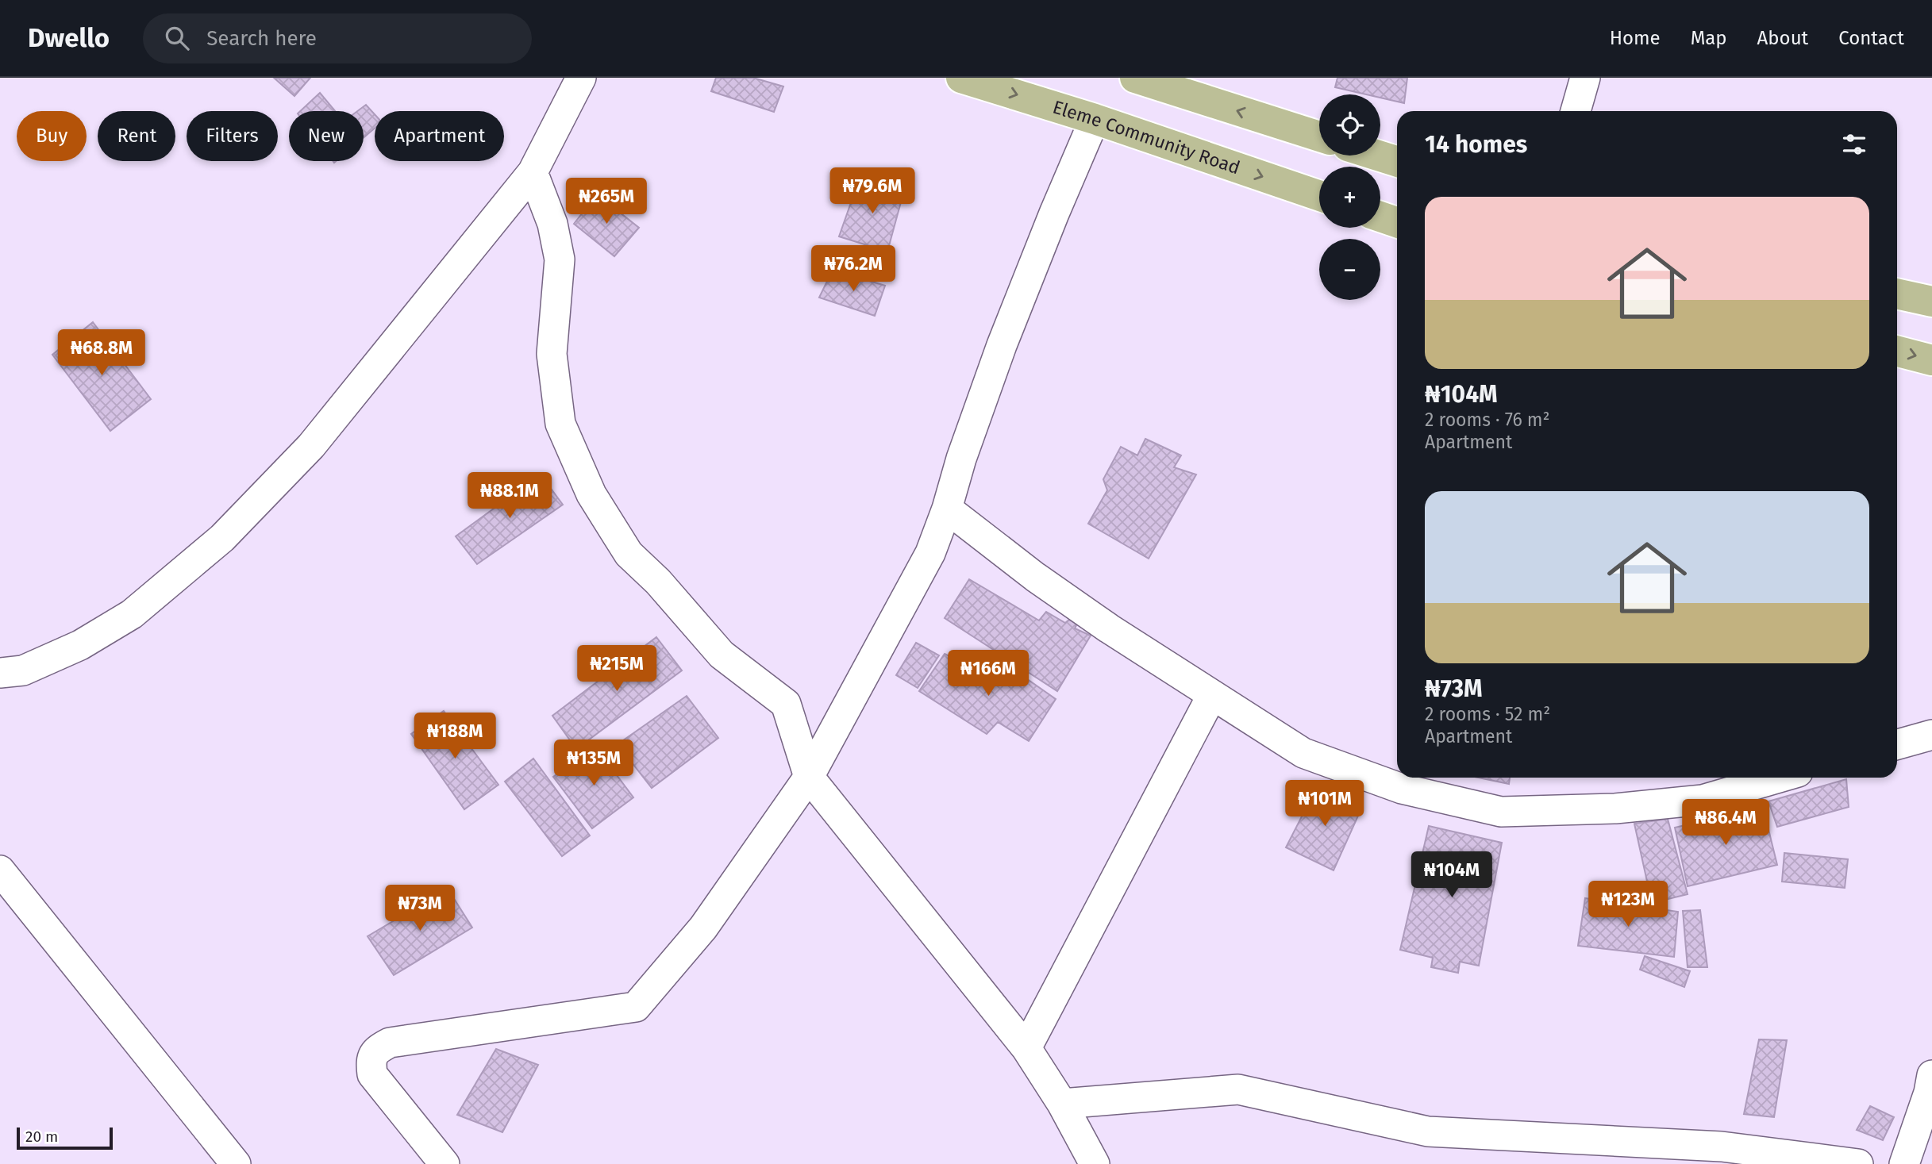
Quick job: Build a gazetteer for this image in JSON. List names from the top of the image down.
{
  "streets": {
    "main road": ["Eleme Community Road"]
  },
  "scale_bar": "20 m",
  "page": {
    "header": "Dwello",
    "search": "Search here",
    "nav": [
      "Home",
      "Map",
      "About",
      "Contact"
    ],
    "map_buttons": ["+", "−"],
    "chip": [
      "Buy",
      "Rent",
      "Filters",
      "New",
      "Apartment"
    ],
    "heading": "14 homes",
    "price": [
      "₦79.6M",
      "₦265M",
      "₦76.2M",
      "₦68.8M",
      "₦88.1M",
      "₦215M",
      "₦166M",
      "₦188M",
      "₦135M",
      "₦101M",
      "₦86.4M",
      "₦104M",
      "₦123M",
      "₦73M"
    ],
    "list": [
      {
        "name": "₦104M",
        "note": "2 rooms · 76 m² · Apartment"
      },
      {
        "name": "₦73M",
        "note": "2 rooms · 52 m² · Apartment"
      }
    ],
    "scale": "20 m"
  }
}
